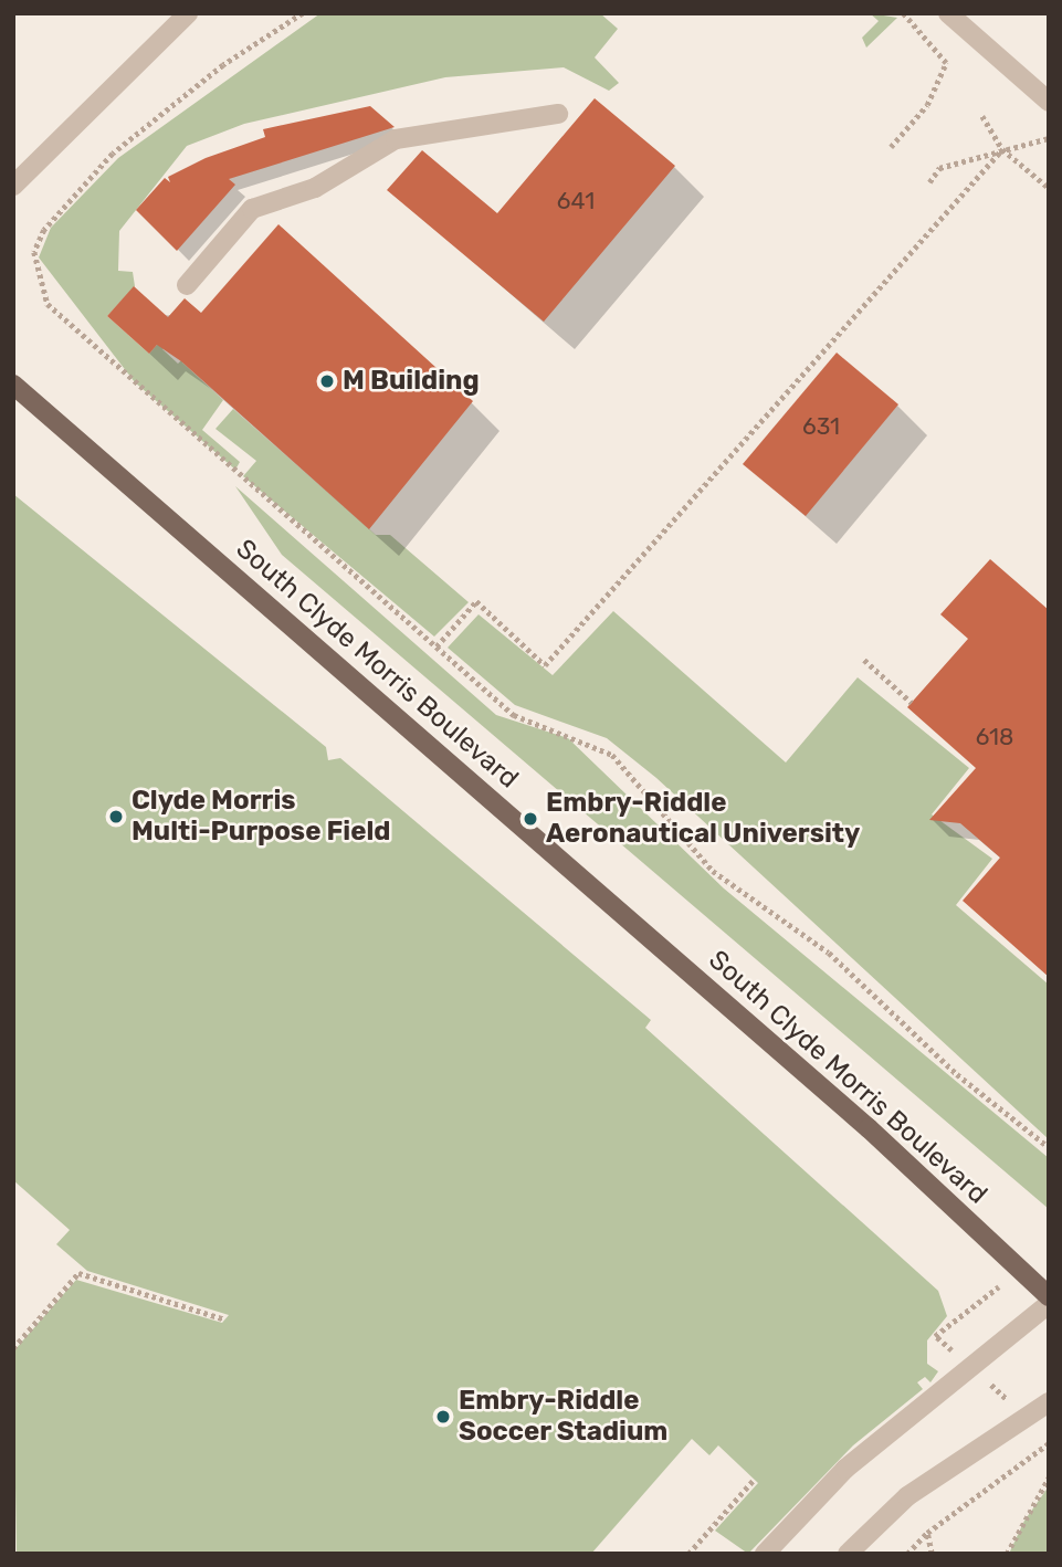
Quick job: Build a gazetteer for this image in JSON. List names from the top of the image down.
{
  "streets": {
    "main road": ["South Clyde Morris Boulevard"]
  },
  "places": [
    "M Building",
    "Clyde Morris Multi-Purpose Field",
    "Embry-Riddle Aeronautical University",
    "Embry-Riddle Soccer Stadium"
  ],
  "house_numbers": ["641", "631", "618"]
}
